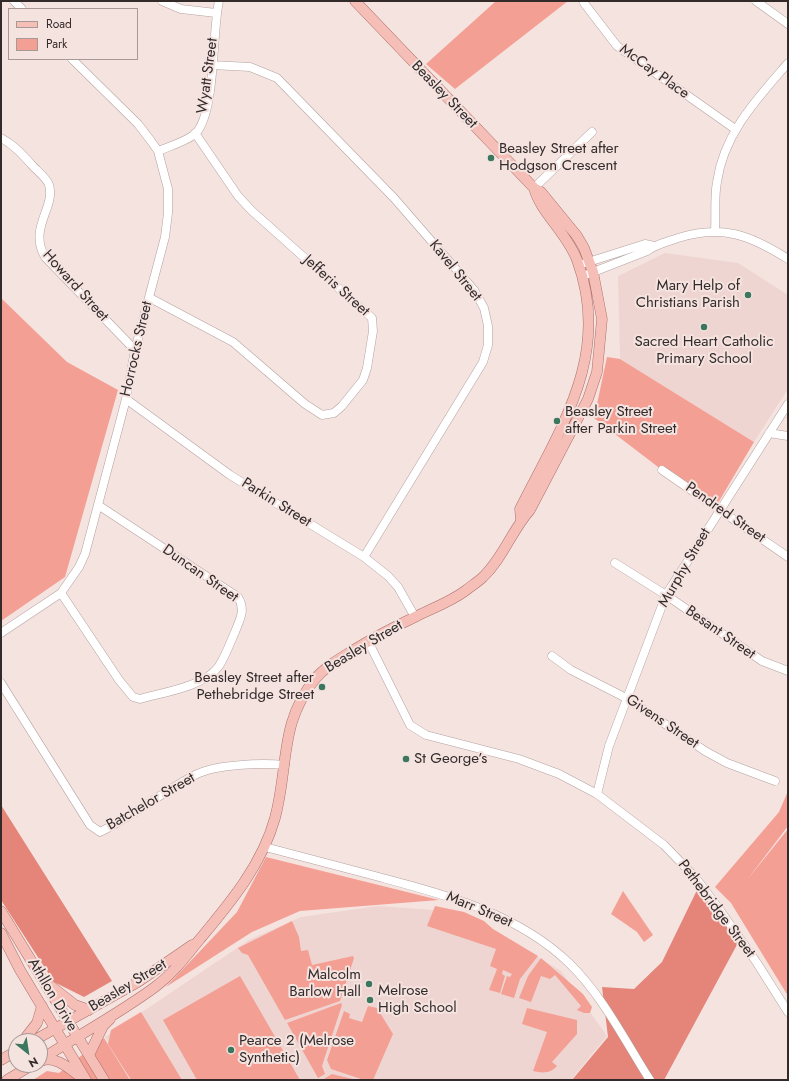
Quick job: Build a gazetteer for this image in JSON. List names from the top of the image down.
{
  "streets": {
    "main road": ["Beasley Street", "Athllon Drive"],
    "street": [
      "McCay Place",
      "Wyatt Street",
      "Kavel Street",
      "Howard Street",
      "Jefferis Street",
      "Horrocks Street",
      "Parkin Street",
      "Pendred Street",
      "Murphy Street",
      "Duncan Street",
      "Besant Street",
      "Givens Street",
      "Batchelor Street",
      "Pethebridge Street",
      "Marr Street"
    ]
  },
  "crossings": [
    ["Wyatt Street", "Kavel Street"],
    ["Wyatt Street", "Jefferis Street"],
    ["Wyatt Street", "Horrocks Street"],
    ["Beasley Street", "Parkin Street"],
    ["Beasley Street", "Batchelor Street"],
    ["Beasley Street", "Pethebridge Street"],
    ["Beasley Street", "Marr Street"],
    ["Beasley Street", "Athllon Drive"],
    ["Kavel Street", "Parkin Street"],
    ["Howard Street", "Horrocks Street"],
    ["Jefferis Street", "Horrocks Street"],
    ["Horrocks Street", "Parkin Street"],
    ["Horrocks Street", "Duncan Street"],
    ["Pendred Street", "Murphy Street"],
    ["Murphy Street", "Besant Street"],
    ["Murphy Street", "Givens Street"],
    ["Murphy Street", "Pethebridge Street"]
  ],
  "places": [
    "Beasley Street after Hodgson Crescent",
    "Mary Help of Christians Parish",
    "Sacred Heart Catholic Primary School",
    "Beasley Street after Parkin Street",
    "Beasley Street after Pethebridge Street",
    "St George’s",
    "Malcolm Barlow Hall",
    "Melrose High School",
    "Pearce 2 (Melrose Synthetic)"
  ],
  "legend": ["Road", "Park"],
  "north": "bottom right"
}
